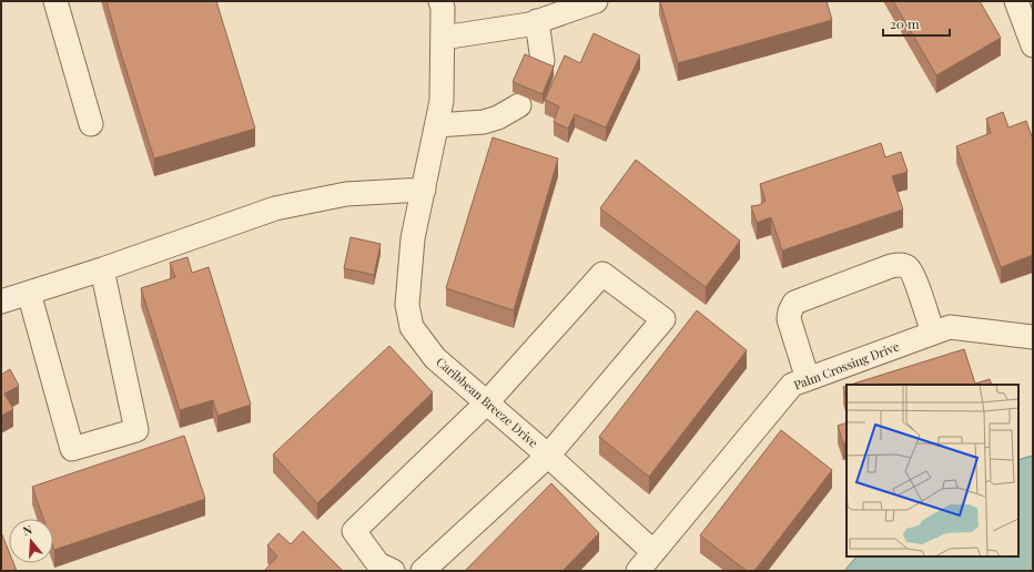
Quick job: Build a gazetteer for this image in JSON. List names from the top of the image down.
{
  "streets": {
    "street": ["Palm Crossing Drive", "Caribbean Breeze Drive"]
  },
  "crossings": [
    ["Palm Crossing Drive", "Caribbean Breeze Drive"]
  ],
  "scale_bar": "20 m",
  "north": "top"
}
